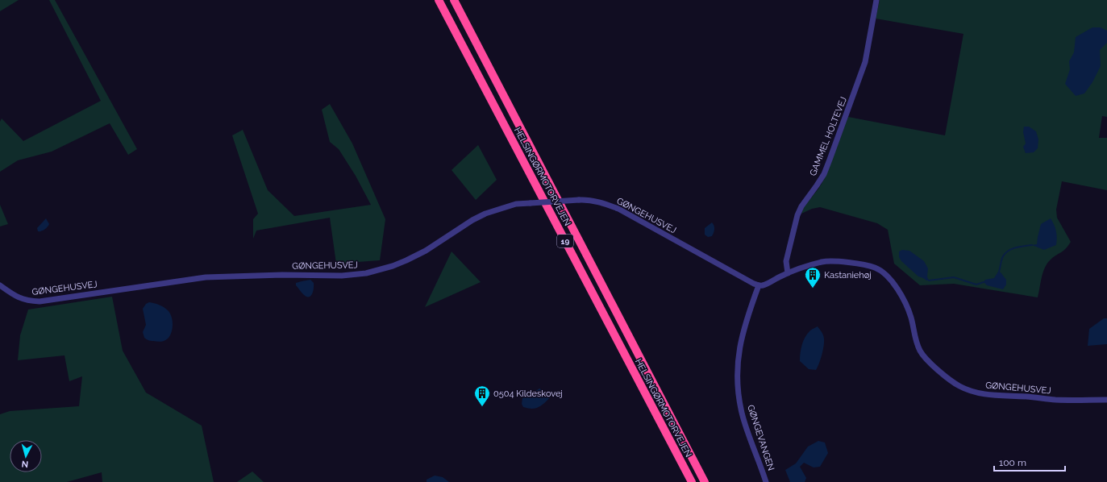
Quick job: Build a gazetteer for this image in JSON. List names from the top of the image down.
{
  "streets": {
    "highway": ["HELSINGØRMOTORVEJEN", "19"],
    "street": ["GAMMEL HOLTEVEJ", "GØNGEHUSVEJ", "GØNGEVANGEN"]
  },
  "crossings": [
    ["GAMMEL HOLTEVEJ", "GØNGEHUSVEJ"],
    ["GØNGEHUSVEJ", "GØNGEVANGEN"]
  ],
  "places": {
    "building": ["Kastaniehøj", "0504 Kildeskovej"]
  },
  "scale_bar": "100 m",
  "north": "bottom"
}
